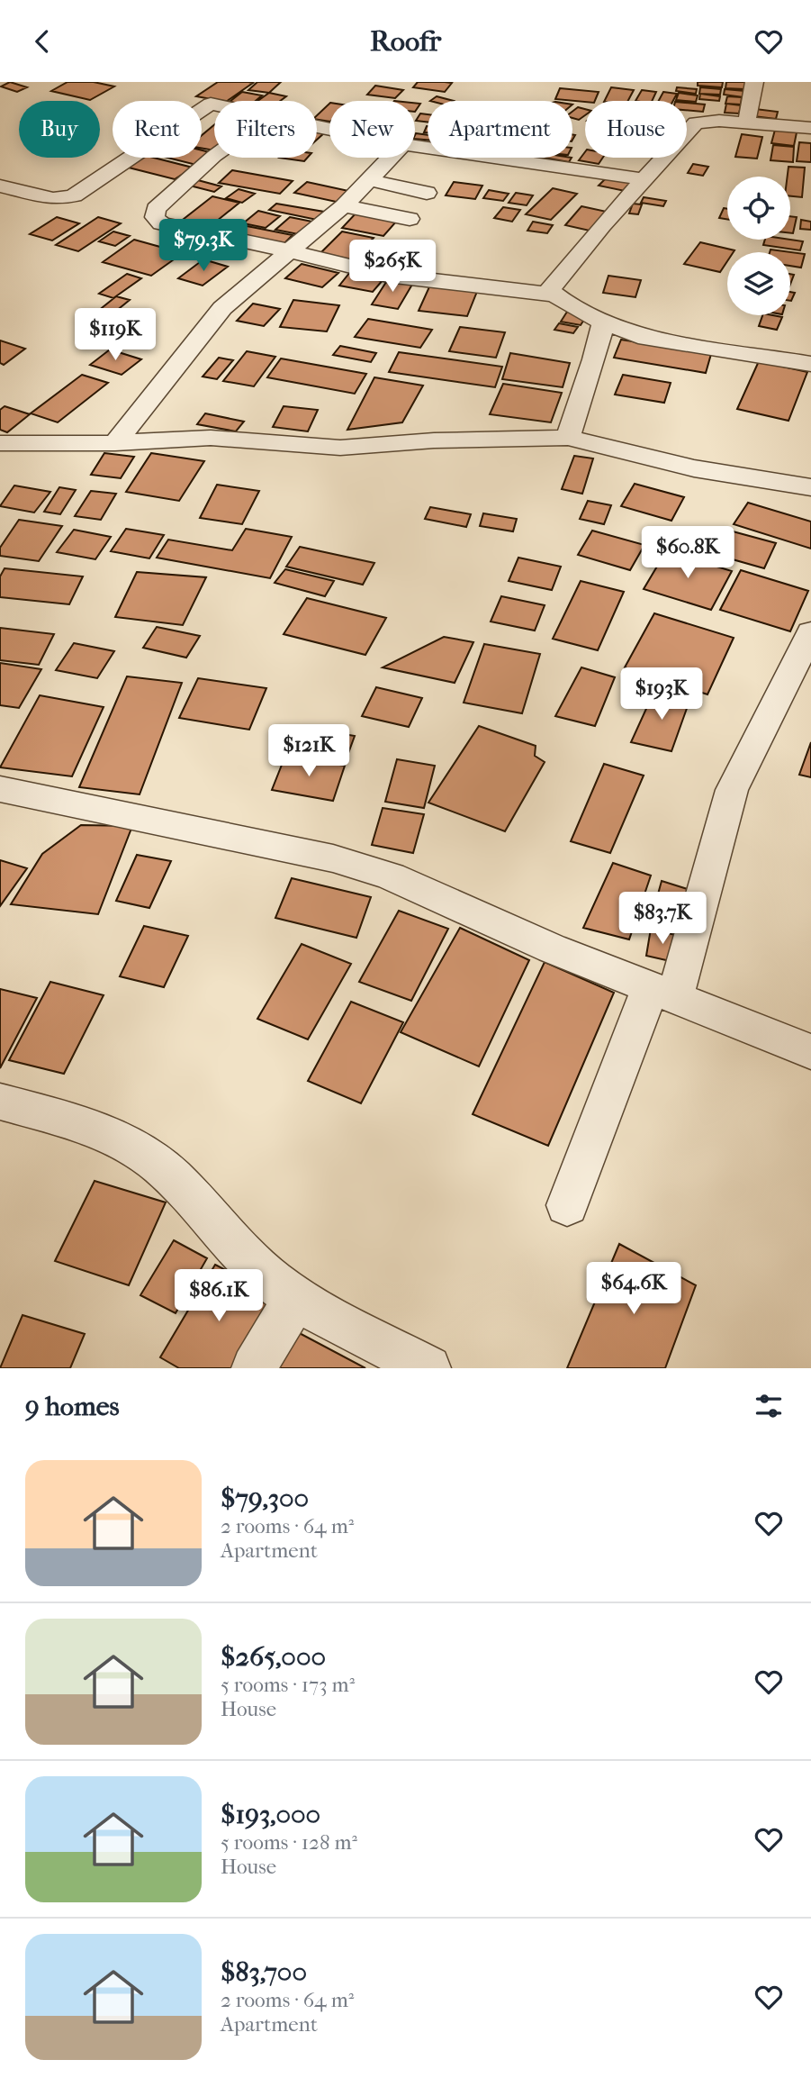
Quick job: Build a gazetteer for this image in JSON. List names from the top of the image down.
{
  "page": {
    "header": "Roofr",
    "chip": [
      "Buy",
      "Rent",
      "Filters",
      "New",
      "Apartment",
      "House"
    ],
    "price": [
      "$79.3K",
      "$265K",
      "$119K",
      "$60.8K",
      "$193K",
      "$121K",
      "$83.7K",
      "$64.6K",
      "$86.1K"
    ],
    "heading": "9 homes",
    "list": [
      {
        "name": "$79,300",
        "note": "2 rooms · 64 m² · Apartment"
      },
      {
        "name": "$265,000",
        "note": "5 rooms · 173 m² · House"
      },
      {
        "name": "$193,000",
        "note": "5 rooms · 128 m² · House"
      },
      {
        "name": "$83,700",
        "note": "2 rooms · 64 m² · Apartment"
      }
    ]
  }
}
